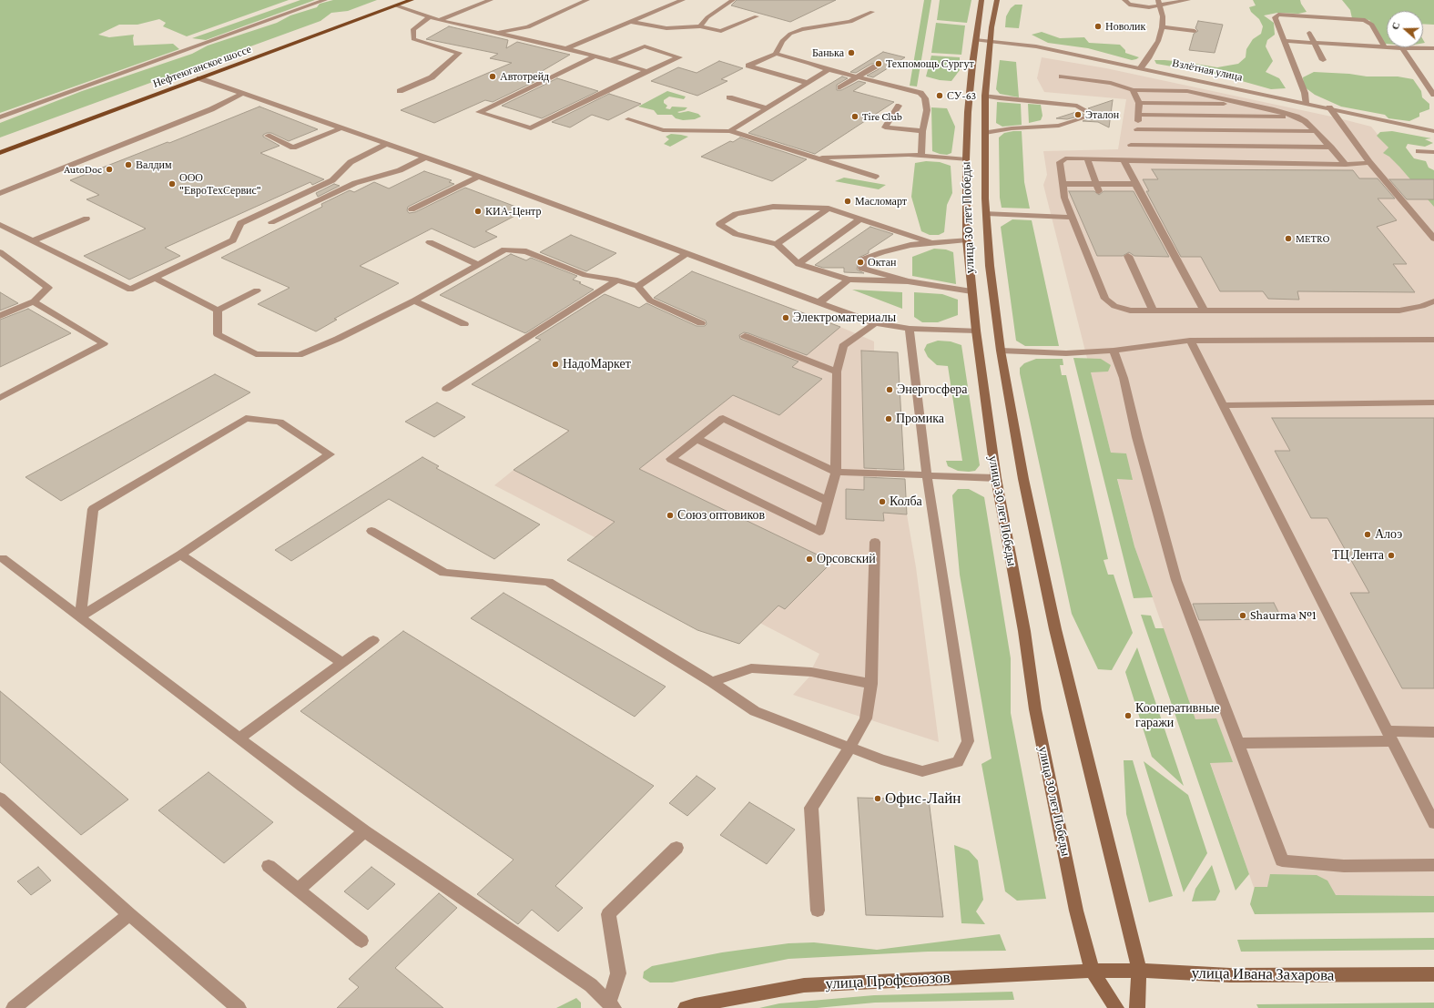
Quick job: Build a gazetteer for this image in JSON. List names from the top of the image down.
{
  "streets": {
    "main road": [
      "Нефтеюганское шоссе",
      "улица 30 лет Победы",
      "улица Ивана Захарова",
      "улица Профсоюзов"
    ],
    "street": ["Взлётная улица"]
  },
  "crossings": [
    ["Взлётная улица", "улица 30 лет Победы"],
    ["улица 30 лет Победы", "улица Ивана Захарова"],
    ["улица 30 лет Победы", "улица Профсоюзов"],
    ["улица Ивана Захарова", "улица Профсоюзов"]
  ],
  "places": [
    "Новолик",
    "Банька",
    "Техпомощь Сургут",
    "Автотрейд",
    "СУ-63",
    "Эталон",
    "Tire Club",
    "Валдим",
    "AutoDoc",
    "ООО \"ЕвроТехСервис\"",
    "Масломарт",
    "КИА-Центр",
    "METRO",
    "Октан",
    "Электроматериалы",
    "НадоМаркет",
    "Энергосфера",
    "Промика",
    "Колба",
    "Союз оптовиков",
    "Алоэ",
    "ТЦ Лента",
    "Орсовский",
    "Shaurma №1",
    "Кооперативные гаражи",
    "Офис-Лайн"
  ],
  "north": "left"
}
